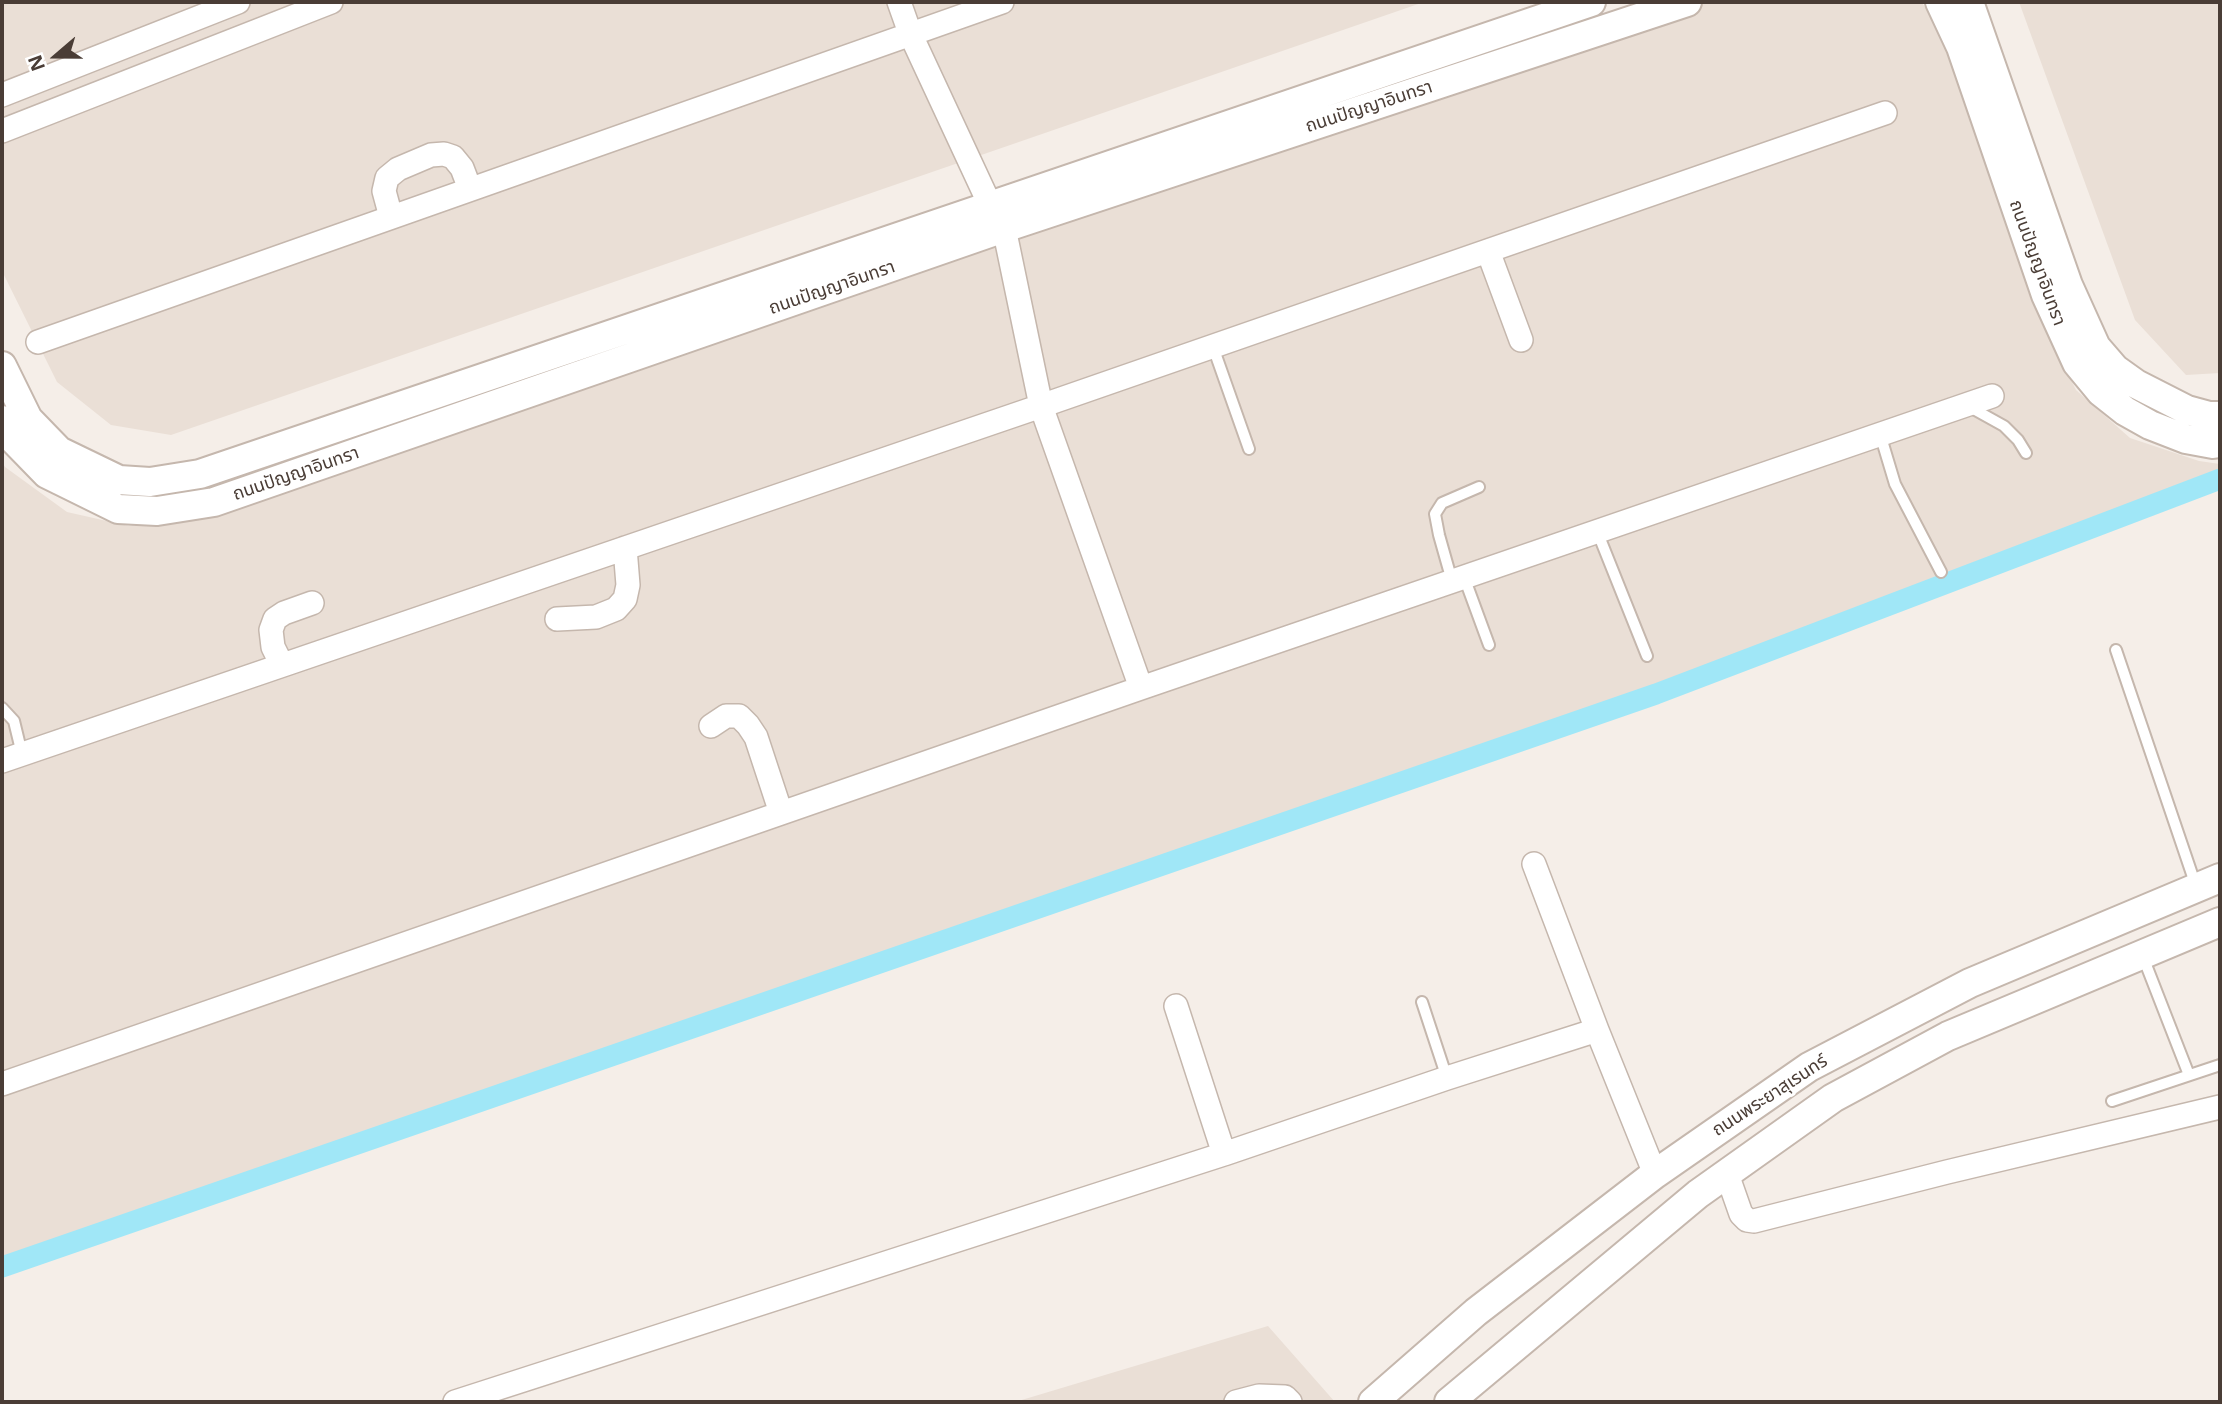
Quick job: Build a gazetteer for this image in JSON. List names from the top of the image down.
{
  "streets": {
    "street": ["ถนนปัญญาอินทรา", "ถนนพระยาสุเรนทร์"]
  },
  "north": "left"
}
